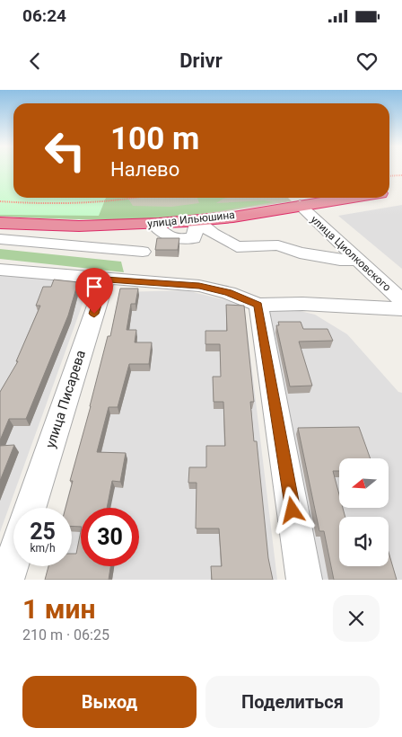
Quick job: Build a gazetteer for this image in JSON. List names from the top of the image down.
{
  "streets": {
    "highway": ["улица Ильюшина"],
    "street": ["улица Циолковского", "улица Писарева"]
  },
  "crossings": [
    ["улица Ильюшина", "улица Циолковского"]
  ],
  "north": "left",
  "page": {
    "status": "06:24",
    "header": "Drivr",
    "turn": ["100 m", "Налево"],
    "speed": "25 km/h",
    "limit": "30",
    "heading": ["1 мин", "210 m · 06:25"],
    "buttons": ["Выход", "Поделиться"]
  }
}
